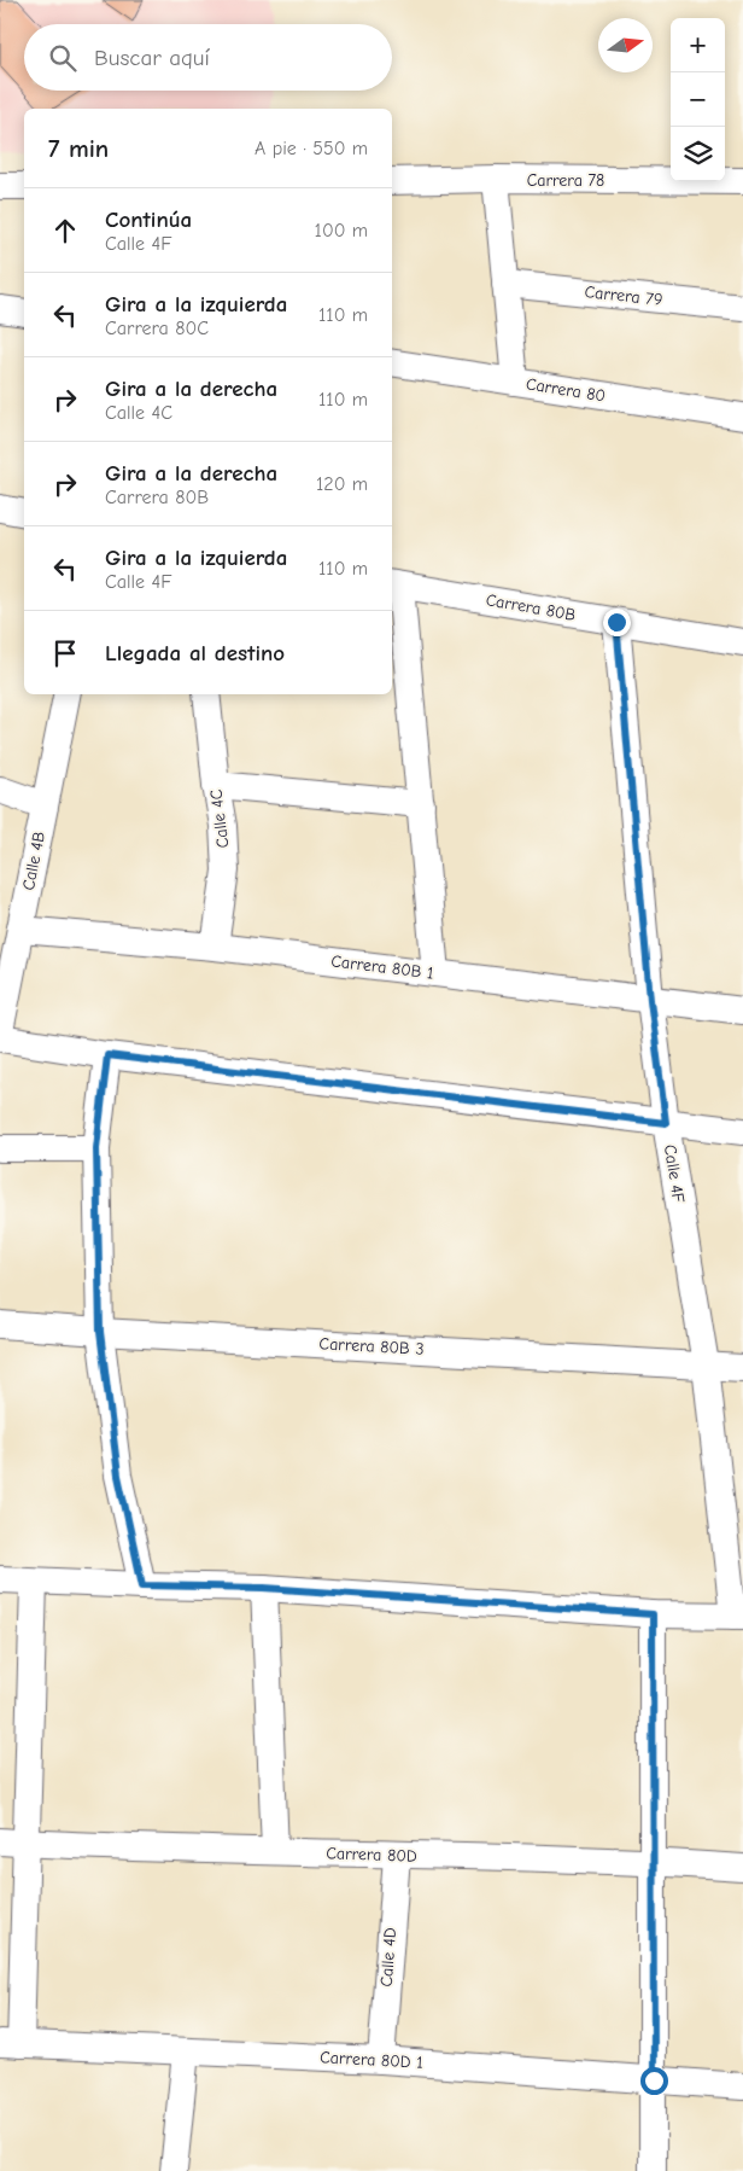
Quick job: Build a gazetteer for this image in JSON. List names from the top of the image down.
{
  "streets": {
    "street": [
      "Carrera 78",
      "Carrera 79",
      "Carrera 80",
      "Carrera 80B",
      "Calle 4C",
      "Calle 4B",
      "Carrera 80B 1",
      "Calle 4F",
      "Carrera 80B 3",
      "Carrera 80D",
      "Calle 4D",
      "Carrera 80D 1"
    ]
  },
  "crossings": [
    ["Carrera 80B", "Calle 4F"],
    ["Calle 4C", "Carrera 80B 1"],
    ["Calle 4B", "Carrera 80B 1"],
    ["Carrera 80B 1", "Calle 4F"],
    ["Calle 4F", "Carrera 80B 3"],
    ["Carrera 80D", "Calle 4D"],
    ["Calle 4D", "Carrera 80D 1"]
  ],
  "north": "right",
  "page": {
    "map_buttons": ["+", "−"],
    "search": "Buscar aquí",
    "heading": ["7 min", "A pie · 550 m"],
    "list": [
      ["Continúa", "Calle 4F", "100 m"],
      ["Gira a la izquierda", "Carrera 80C", "110 m"],
      ["Gira a la derecha", "Calle 4C", "110 m"],
      ["Gira a la derecha", "Carrera 80B", "120 m"],
      ["Gira a la izquierda", "Calle 4F", "110 m"],
      "Llegada al destino"
    ]
  }
}
